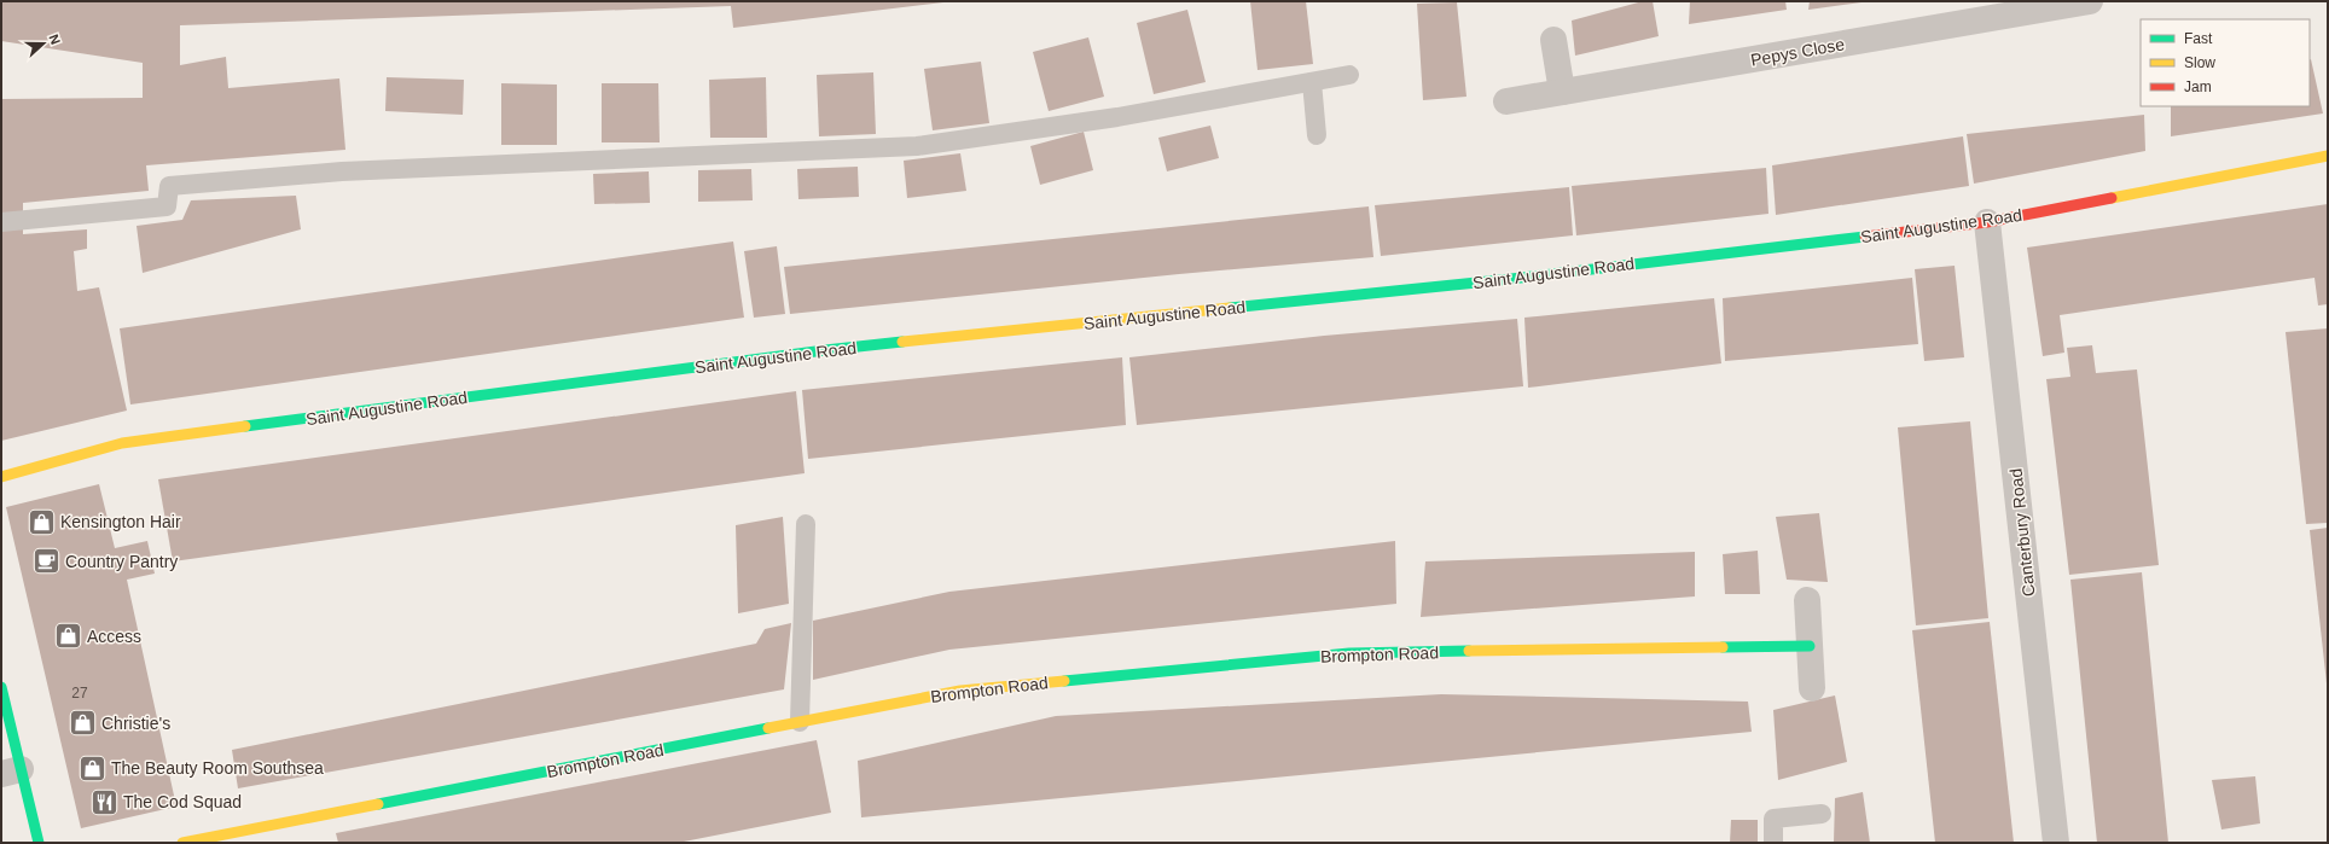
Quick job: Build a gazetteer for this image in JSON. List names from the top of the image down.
{
  "streets": {
    "street": [
      "Pepys Close",
      "Saint Augustine Road",
      "Canterbury Road",
      "Brompton Road"
    ]
  },
  "crossings": [
    ["Saint Augustine Road", "Canterbury Road"]
  ],
  "places": {
    "shop": [
      "Kensington Hair",
      "Access",
      "Christie's",
      "The Beauty Room Southsea"
    ],
    "cafe": ["Country Pantry"],
    "restaurant": ["The Cod Squad"]
  },
  "house_numbers": ["27"],
  "legend": ["Fast", "Slow", "Jam"],
  "north": "right"
}
